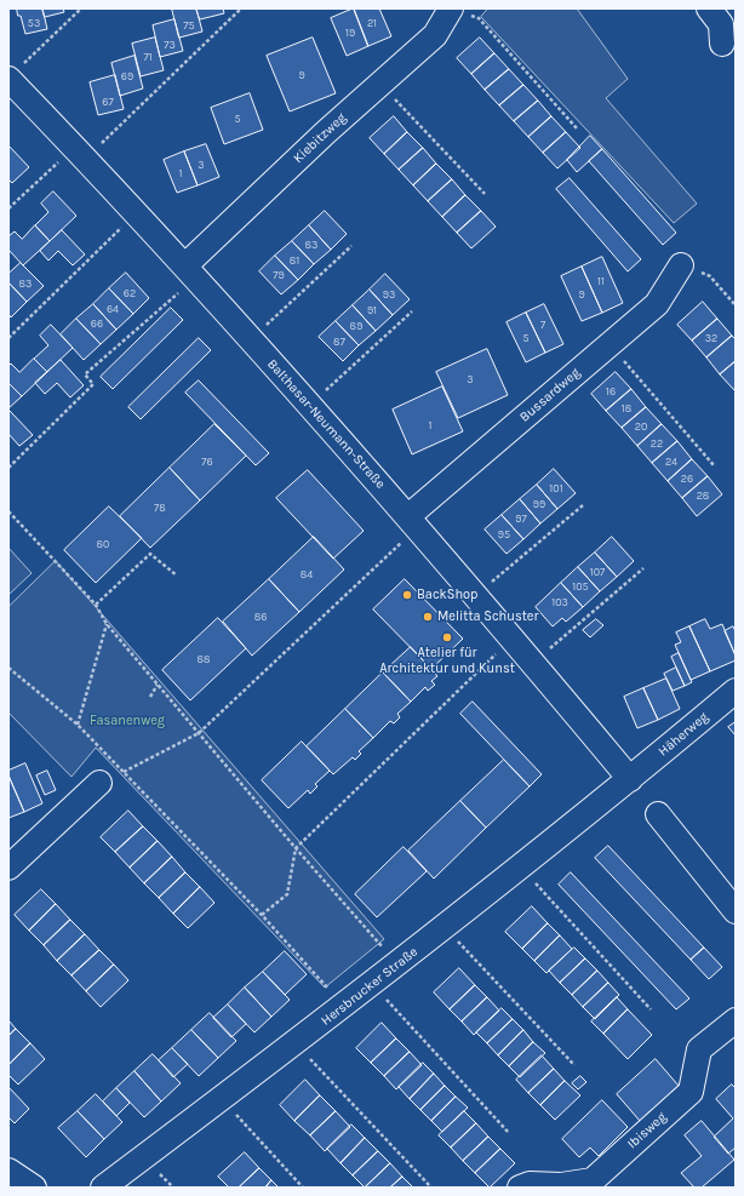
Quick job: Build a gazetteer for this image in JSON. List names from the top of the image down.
{
  "streets": {
    "street": [
      "Kiebitzweg",
      "Bussardweg",
      "Balthasar-Neumann-Straße",
      "Häherweg",
      "Hersbrucker Straße",
      "Ibisweg"
    ]
  },
  "crossings": [
    ["Kiebitzweg", "Balthasar-Neumann-Straße"],
    ["Bussardweg", "Balthasar-Neumann-Straße"],
    ["Balthasar-Neumann-Straße", "Häherweg"],
    ["Balthasar-Neumann-Straße", "Hersbrucker Straße"],
    ["Häherweg", "Hersbrucker Straße"]
  ],
  "parks": ["Fasanenweg"],
  "places": ["BackShop", "Melitta Schuster", "Atelier für Architektur und Kunst"],
  "house_numbers": [
    "53",
    "21",
    "75",
    "19",
    "73",
    "71",
    "9",
    "69",
    "67",
    "5",
    "3",
    "1",
    "83",
    "81",
    "79",
    "11",
    "83",
    "62",
    "93",
    "9",
    "64",
    "91",
    "66",
    "7",
    "89",
    "5",
    "32",
    "87",
    "3",
    "16",
    "18",
    "1",
    "20",
    "22",
    "76",
    "24",
    "26",
    "101",
    "28",
    "99",
    "78",
    "97",
    "95",
    "80",
    "107",
    "84",
    "105",
    "103",
    "86",
    "88"
  ]
}
